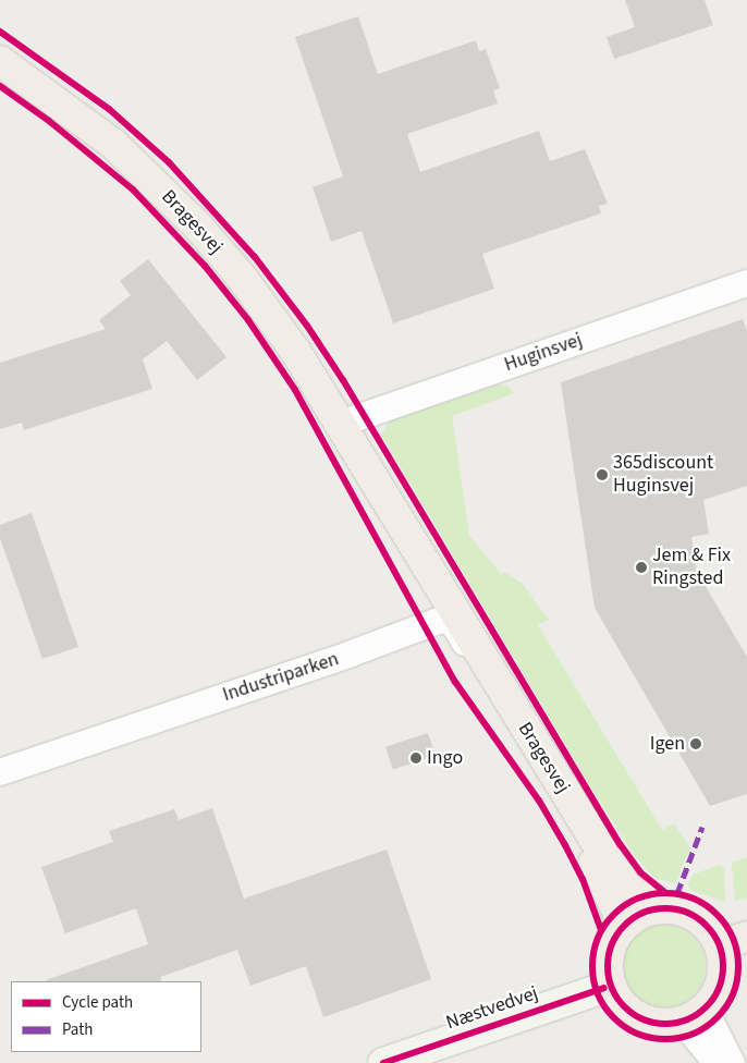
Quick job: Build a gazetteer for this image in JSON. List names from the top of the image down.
{
  "streets": {
    "main road": ["Bragesvej", "Næstvedvej"],
    "street": ["Huginsvej", "Industriparken"]
  },
  "crossings": [
    ["Bragesvej", "Huginsvej"],
    ["Bragesvej", "Industriparken"],
    ["Bragesvej", "Næstvedvej"]
  ],
  "places": [
    "365discount Huginsvej",
    "Jem & Fix Ringsted",
    "Igen",
    "Ingo"
  ],
  "legend": ["Cycle path", "Path"]
}
